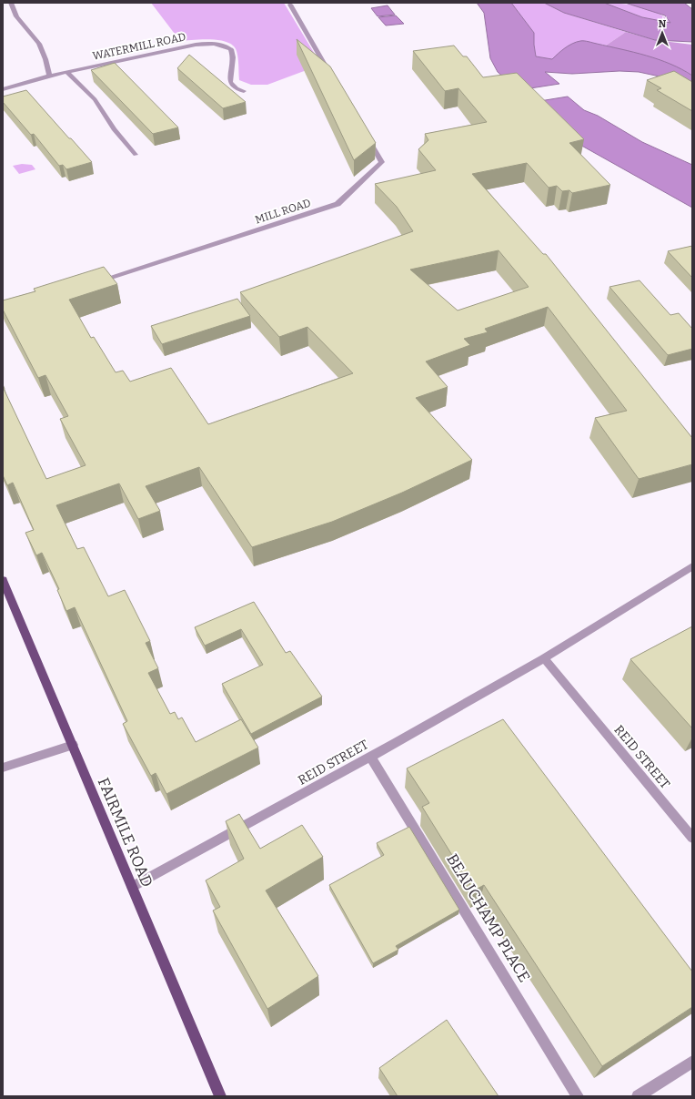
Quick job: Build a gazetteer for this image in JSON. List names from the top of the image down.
{
  "streets": {
    "main road": ["FAIRMILE ROAD"],
    "street": [
      "WATERMILL ROAD",
      "MILL ROAD",
      "REID STREET",
      "BEAUCHAMP PLACE"
    ]
  },
  "crossings": [
    ["REID STREET", "FAIRMILE ROAD"],
    ["REID STREET", "BEAUCHAMP PLACE"]
  ],
  "north": "top"
}
